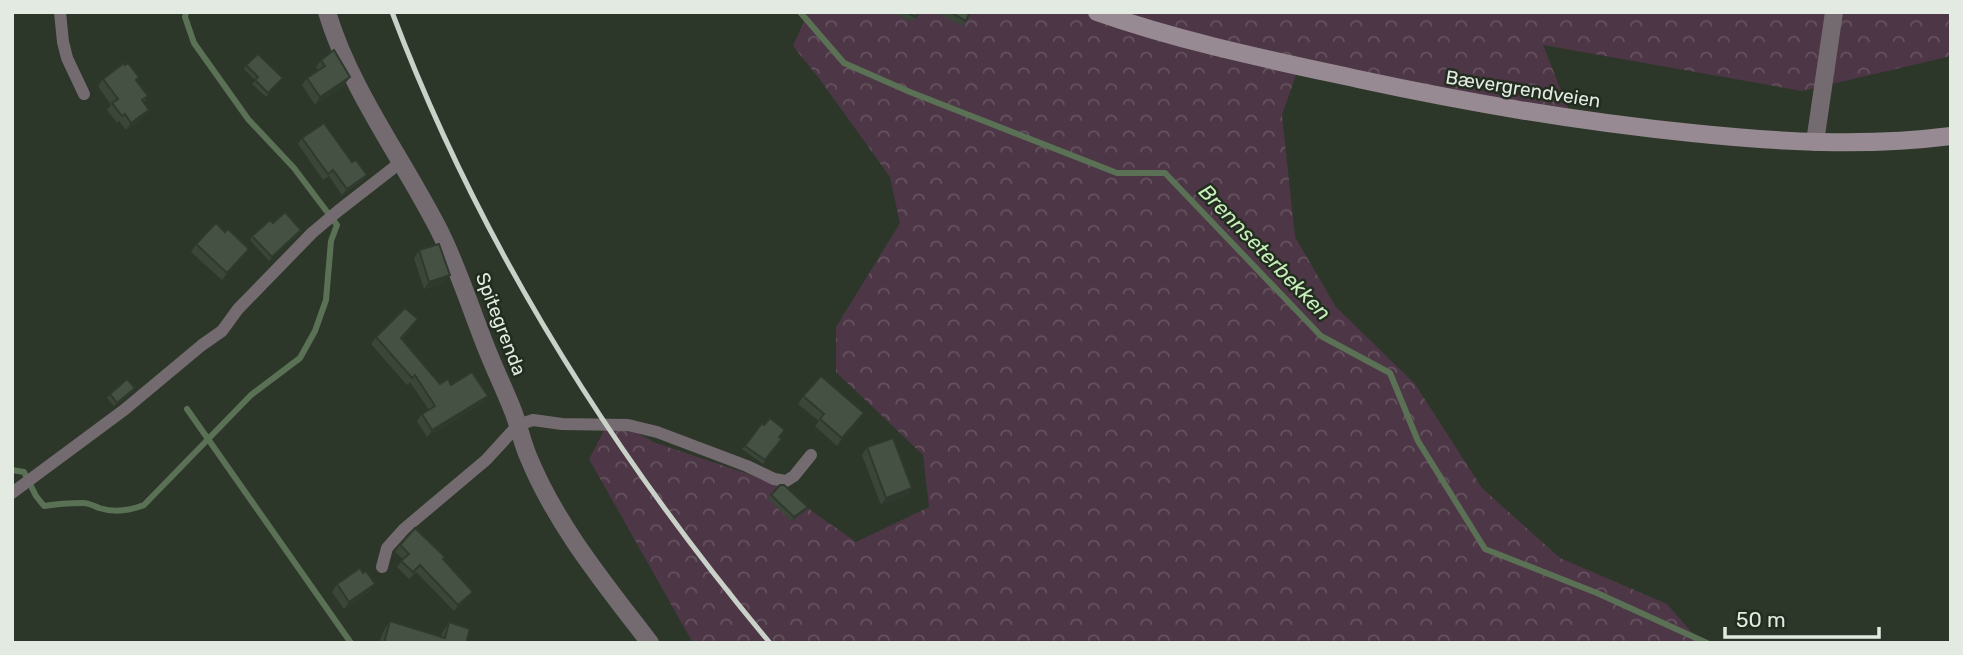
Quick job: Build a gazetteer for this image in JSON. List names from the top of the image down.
{
  "streets": {
    "main road": ["Bævergrendveien"],
    "street": ["Spitegrenda"]
  },
  "water": ["Brennseterbekken"],
  "scale_bar": "50 m"
}
